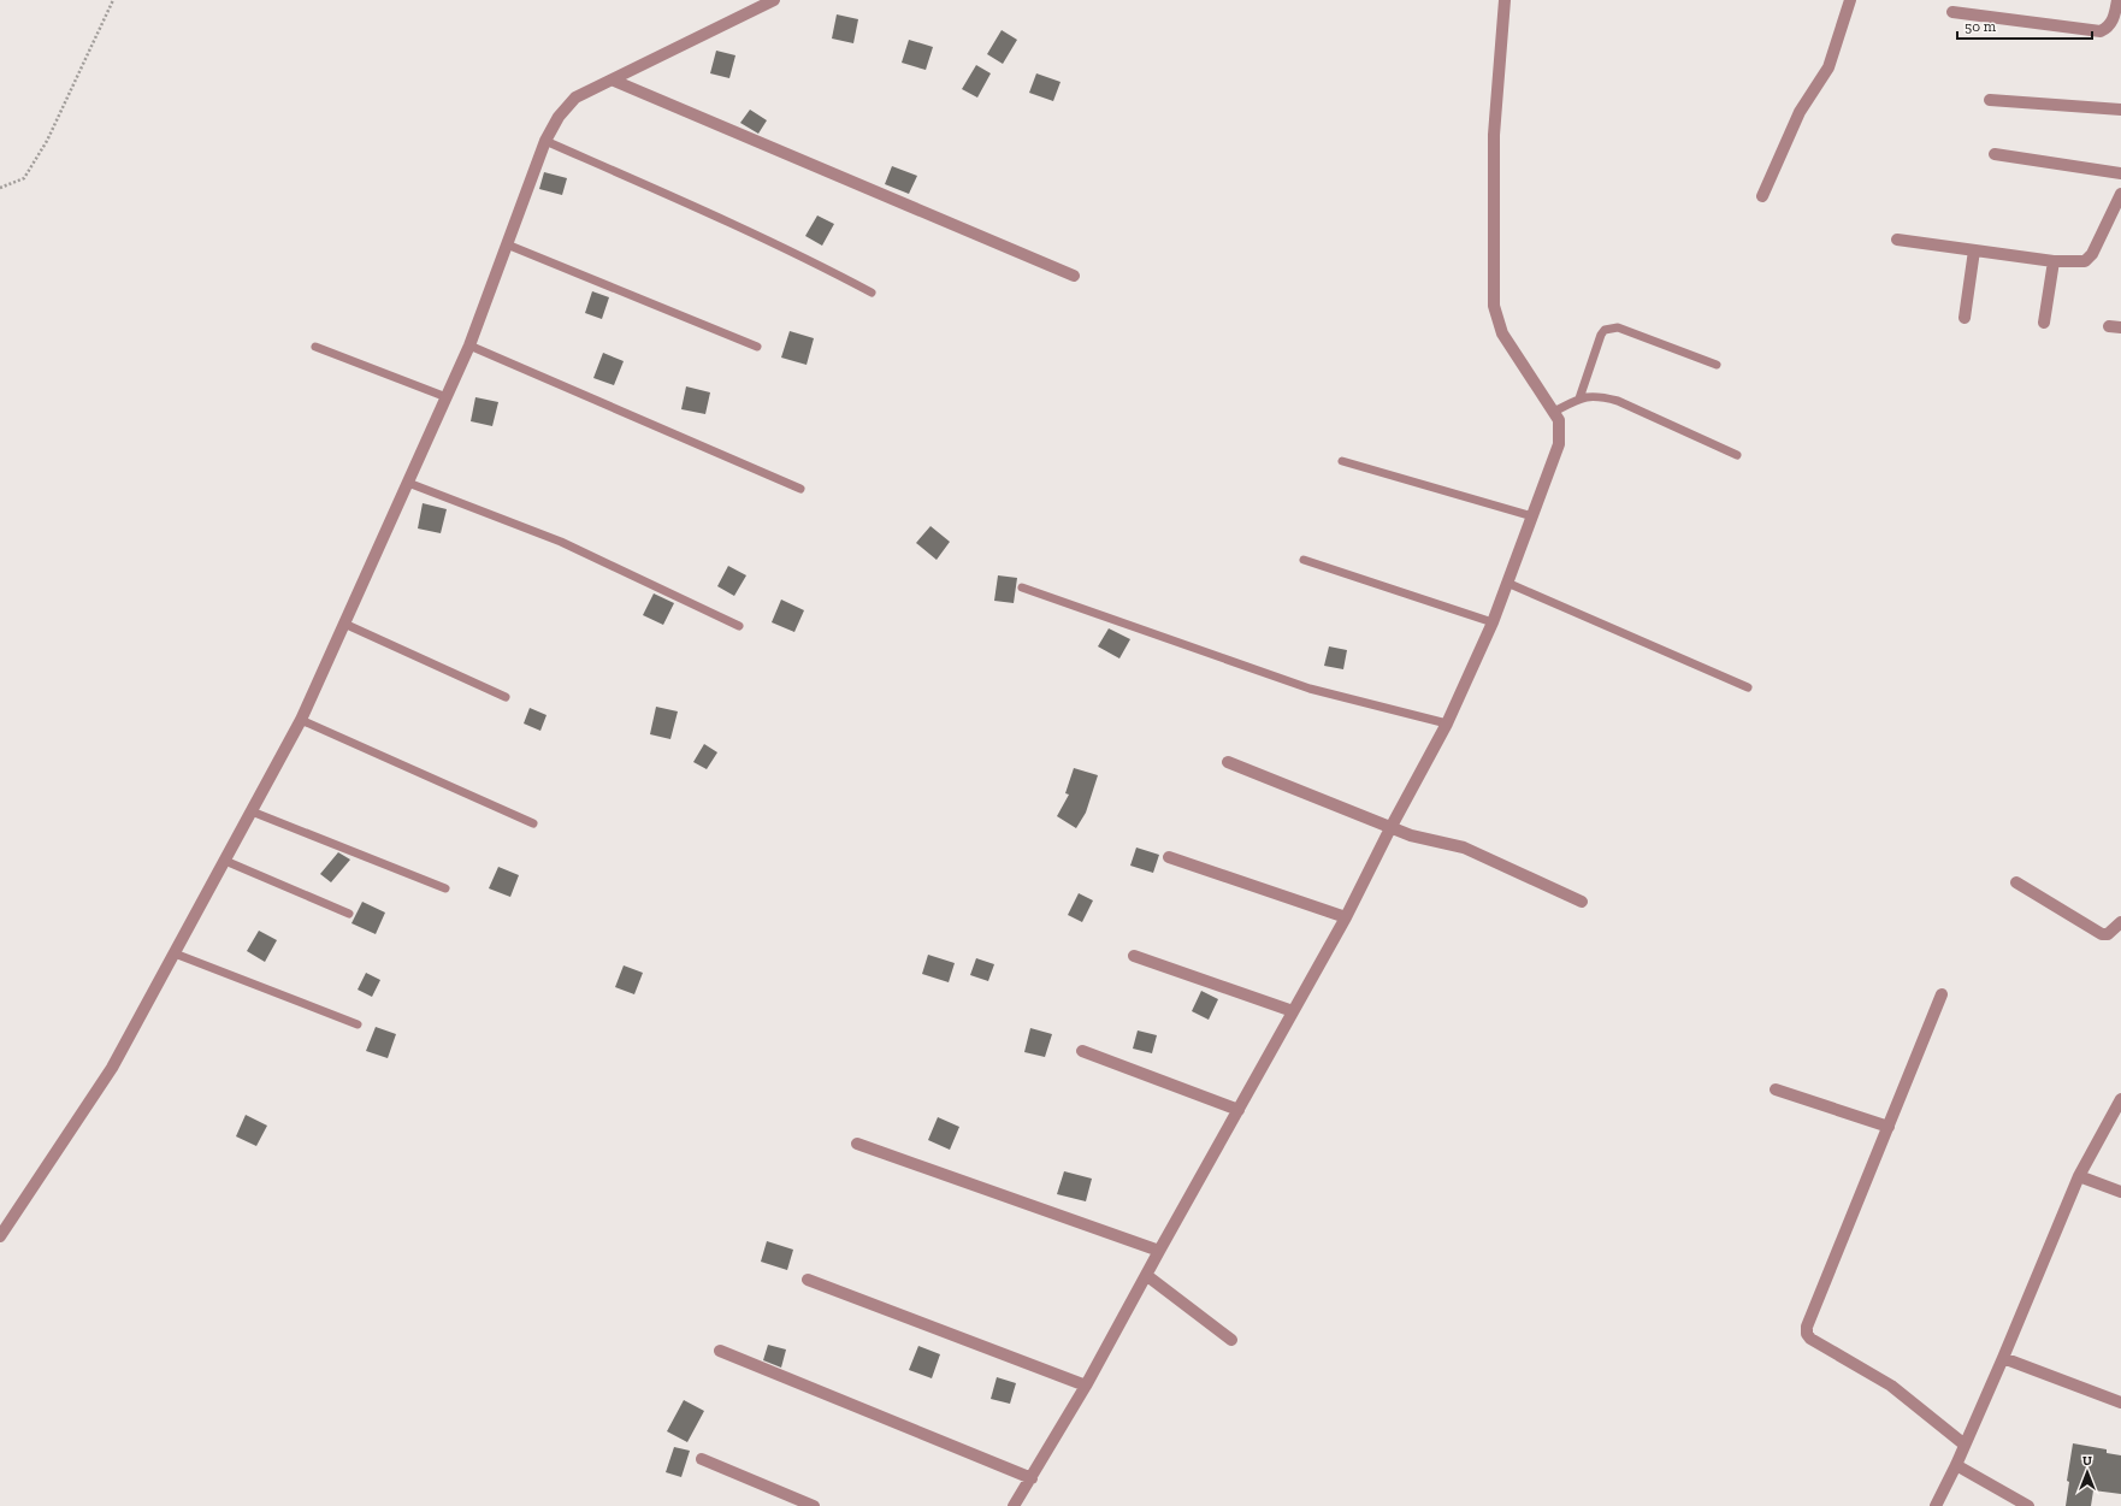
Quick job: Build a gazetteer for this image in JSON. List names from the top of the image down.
{
  "scale_bar": "50 m",
  "north": "top"
}
